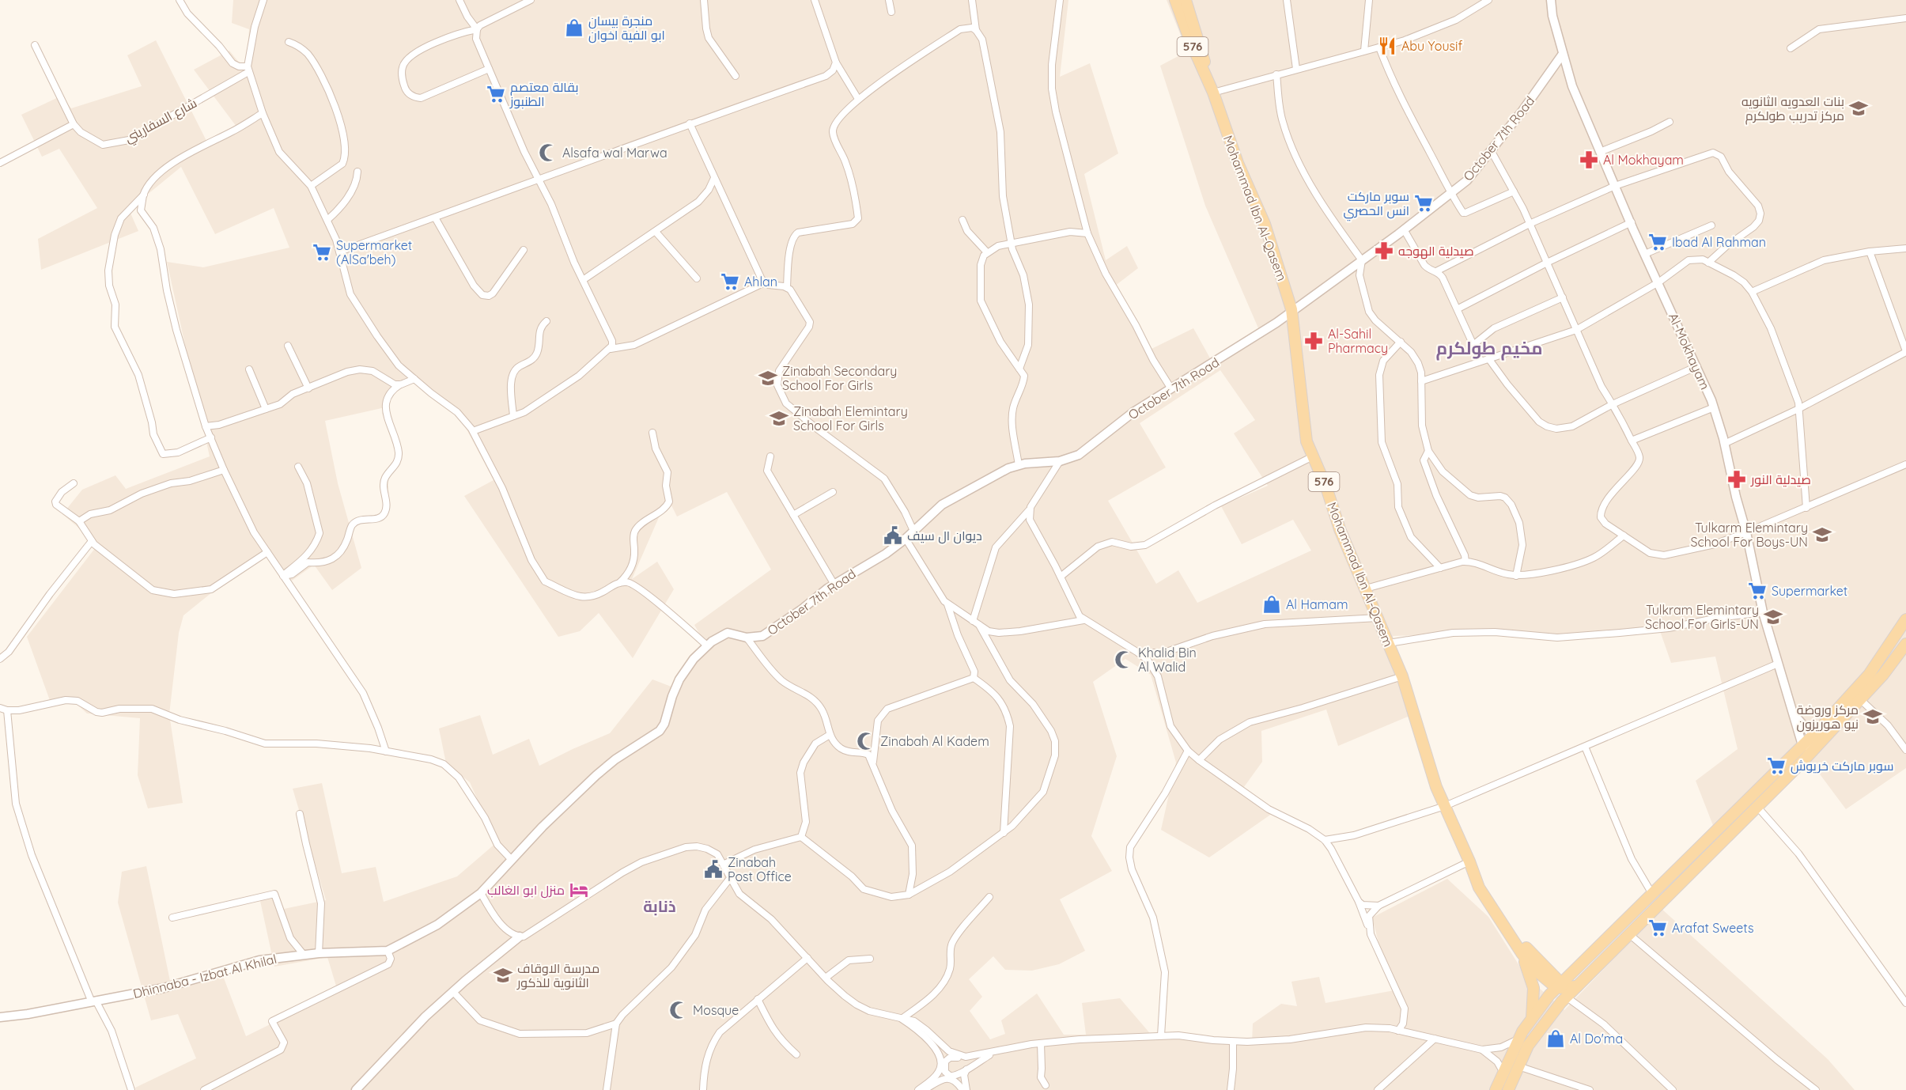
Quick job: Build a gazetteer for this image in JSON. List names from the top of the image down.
{
  "streets": {
    "main road": ["576", "Mohammad Ibn Al-Qasem"],
    "street": [
      "شارع السفاريني",
      "October 7th Road",
      "Al-Mokhayam",
      "Dhinnaba - Izbat Al Khilal"
    ]
  },
  "crossings": [
    ["October 7th Road", "Mohammad Ibn Al-Qasem"],
    ["October 7th Road", "Al-Mokhayam"],
    ["October 7th Road", "Dhinnaba - Izbat Al Khilal"]
  ],
  "districts": ["مخيم طولكرم", "ذنابة"],
  "places": {
    "shop": ["منجرة بيسان ابو الفية اخوان", "Al Hamam", "Al Do'ma"],
    "restaurant": ["Abu Yousif"],
    "supermarket": [
      "بقالة معتصم الطنبوز",
      "سوبر ماركت انس الحصري",
      "Ibad Al Rahman",
      "Supermarket (AlSa'beh)",
      "Ahlan",
      "Supermarket",
      "سوبر ماركت خريوش",
      "Arafat Sweets"
    ],
    "school or university": [
      "بنات العدويه الثانويه مركز تدريب طولكرم",
      "Zinabah Secondary School For Girls",
      "Zinabah Elemintary School For Girls",
      "Tulkarm Elemintary School For Boys-UN",
      "Tulkram Elemintary School For Girls-UN",
      "مركز وروضة نيو هوريزون",
      "مدرسة الاوقاف الثانوية للذكور"
    ],
    "mosque": [
      "Alsafa wal Marwa",
      "Khalid Bin Al Walid",
      "Zinabah Al Kadem",
      "Mosque"
    ],
    "pharmacy": [
      "Al Mokhayam",
      "صيدلية الهوجه",
      "Al-Sahil Pharmacy",
      "صيدلية النور"
    ],
    "public building": ["ديوان ال سيف", "Zinabah Post Office"],
    "hotel": ["منزل ابو الغالب"]
  }
}
